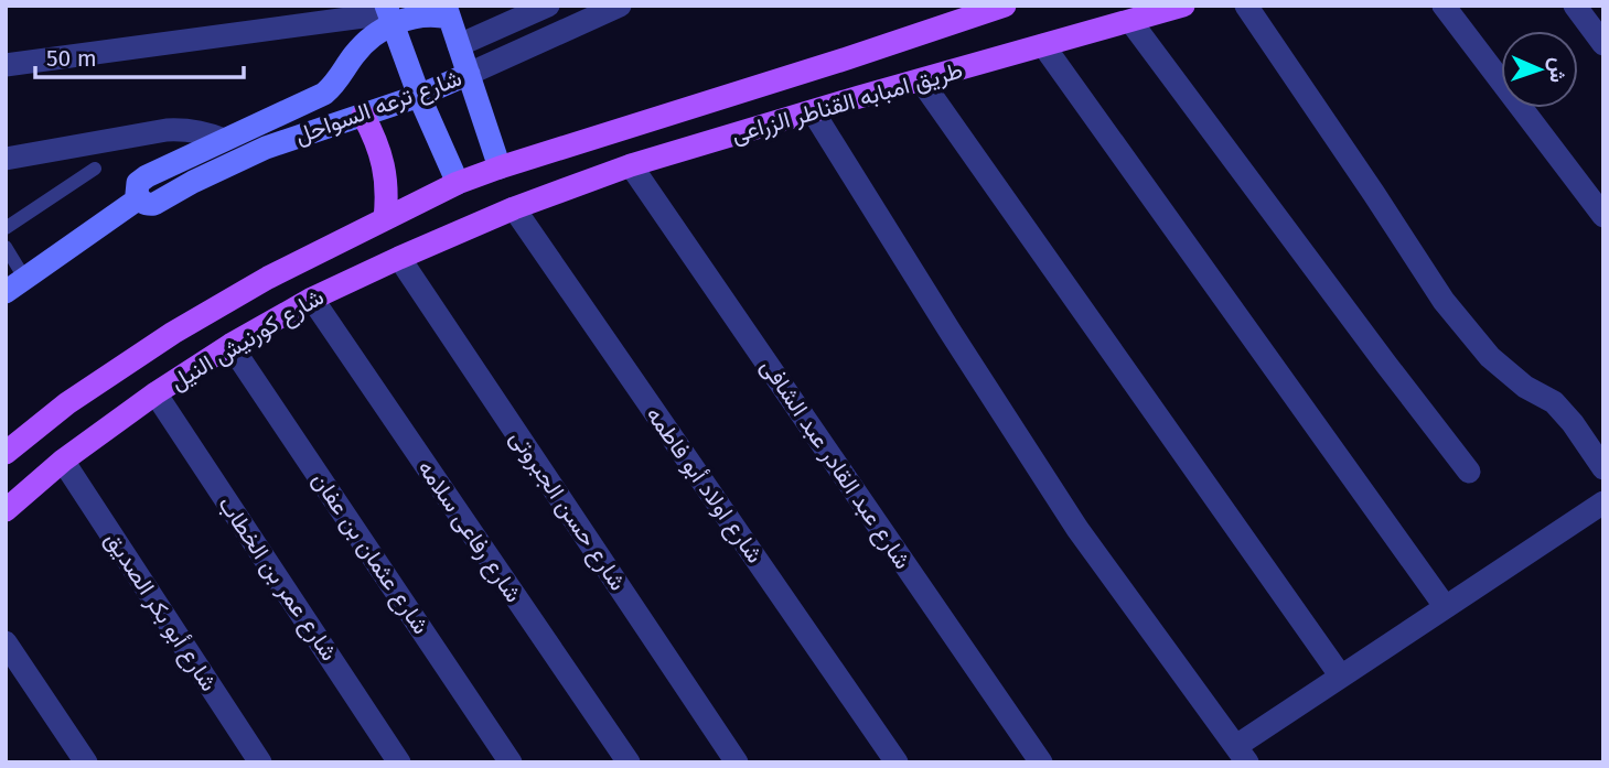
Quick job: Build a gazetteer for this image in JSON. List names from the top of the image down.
{
  "streets": {
    "main road": ["طريق امبابه القناطر الزراعى", "شارع ترعه السواحل", "شارع كورنيش النيل"],
    "street": [
      "شارع عبد القادر عبد الشافى",
      "شارع اولاد أبو فاطمه",
      "شارع حسن الجبروتى",
      "شارع رفاعى سلامه",
      "شارع عثمان بن عفان",
      "شارع عمر بن الخطاب",
      "شارع أبو بكر الصديق"
    ]
  },
  "crossings": [
    ["طريق امبابه القناطر الزراعى", "شارع كورنيش النيل"],
    ["طريق امبابه القناطر الزراعى", "شارع عبد القادر عبد الشافى"],
    ["طريق امبابه القناطر الزراعى", "شارع اولاد أبو فاطمه"],
    ["شارع كورنيش النيل", "شارع اولاد أبو فاطمه"],
    ["شارع كورنيش النيل", "شارع حسن الجبروتى"],
    ["شارع كورنيش النيل", "شارع رفاعى سلامه"],
    ["شارع كورنيش النيل", "شارع عثمان بن عفان"],
    ["شارع كورنيش النيل", "شارع عمر بن الخطاب"],
    ["شارع كورنيش النيل", "شارع أبو بكر الصديق"]
  ],
  "scale_bar": "50 m",
  "north": "right"
}
